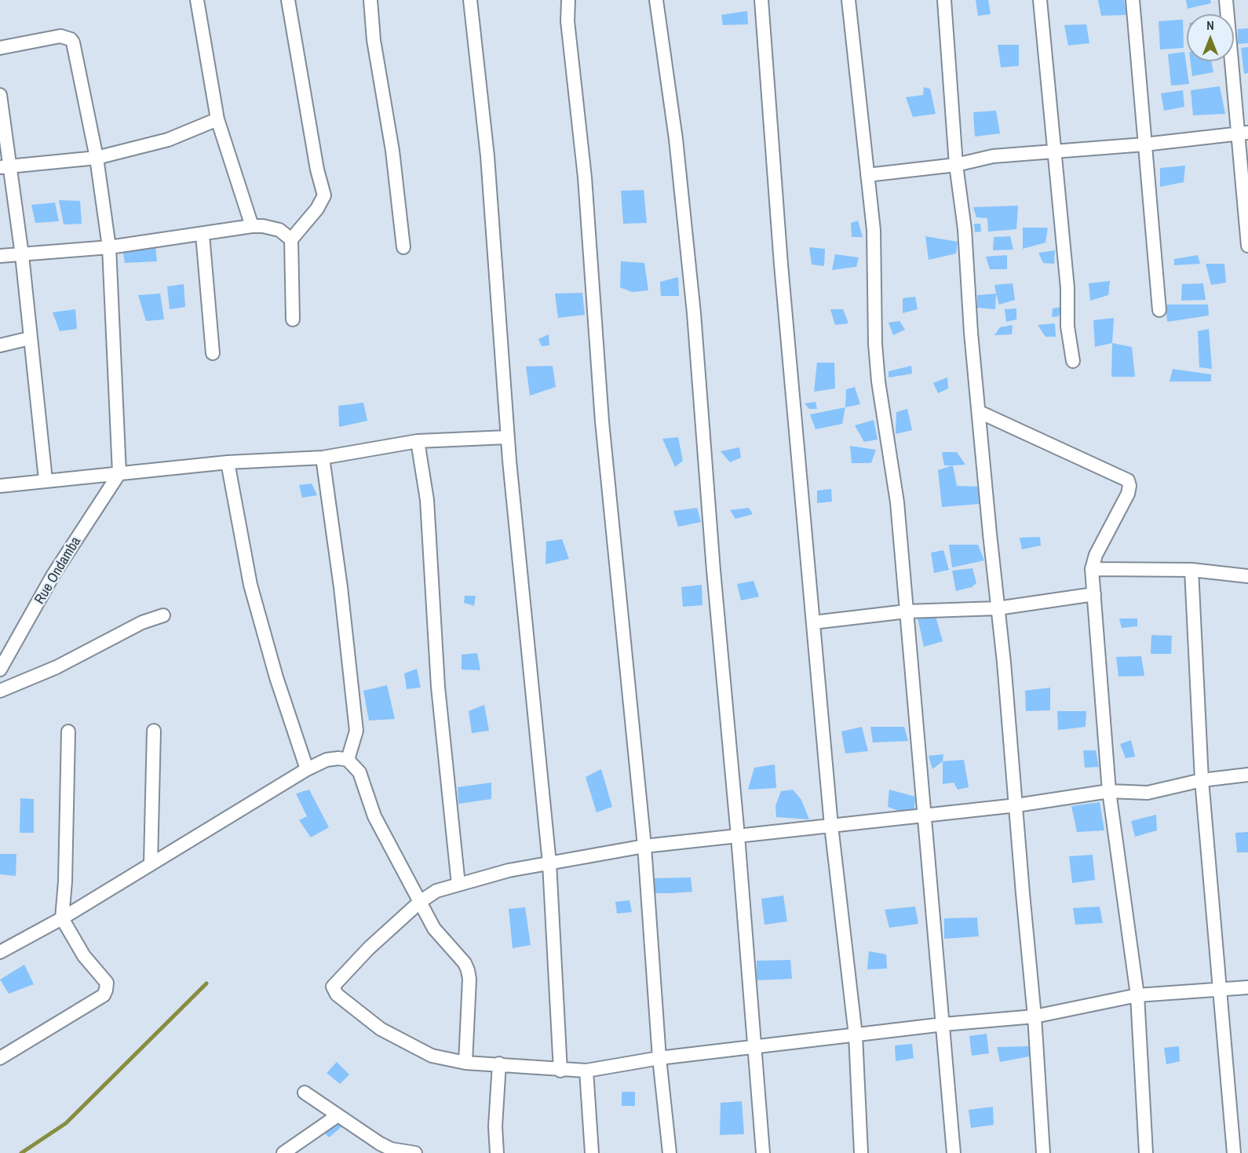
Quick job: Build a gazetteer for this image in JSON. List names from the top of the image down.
{
  "streets": {
    "street": ["Rue Ondamba"]
  },
  "north": "top"
}
